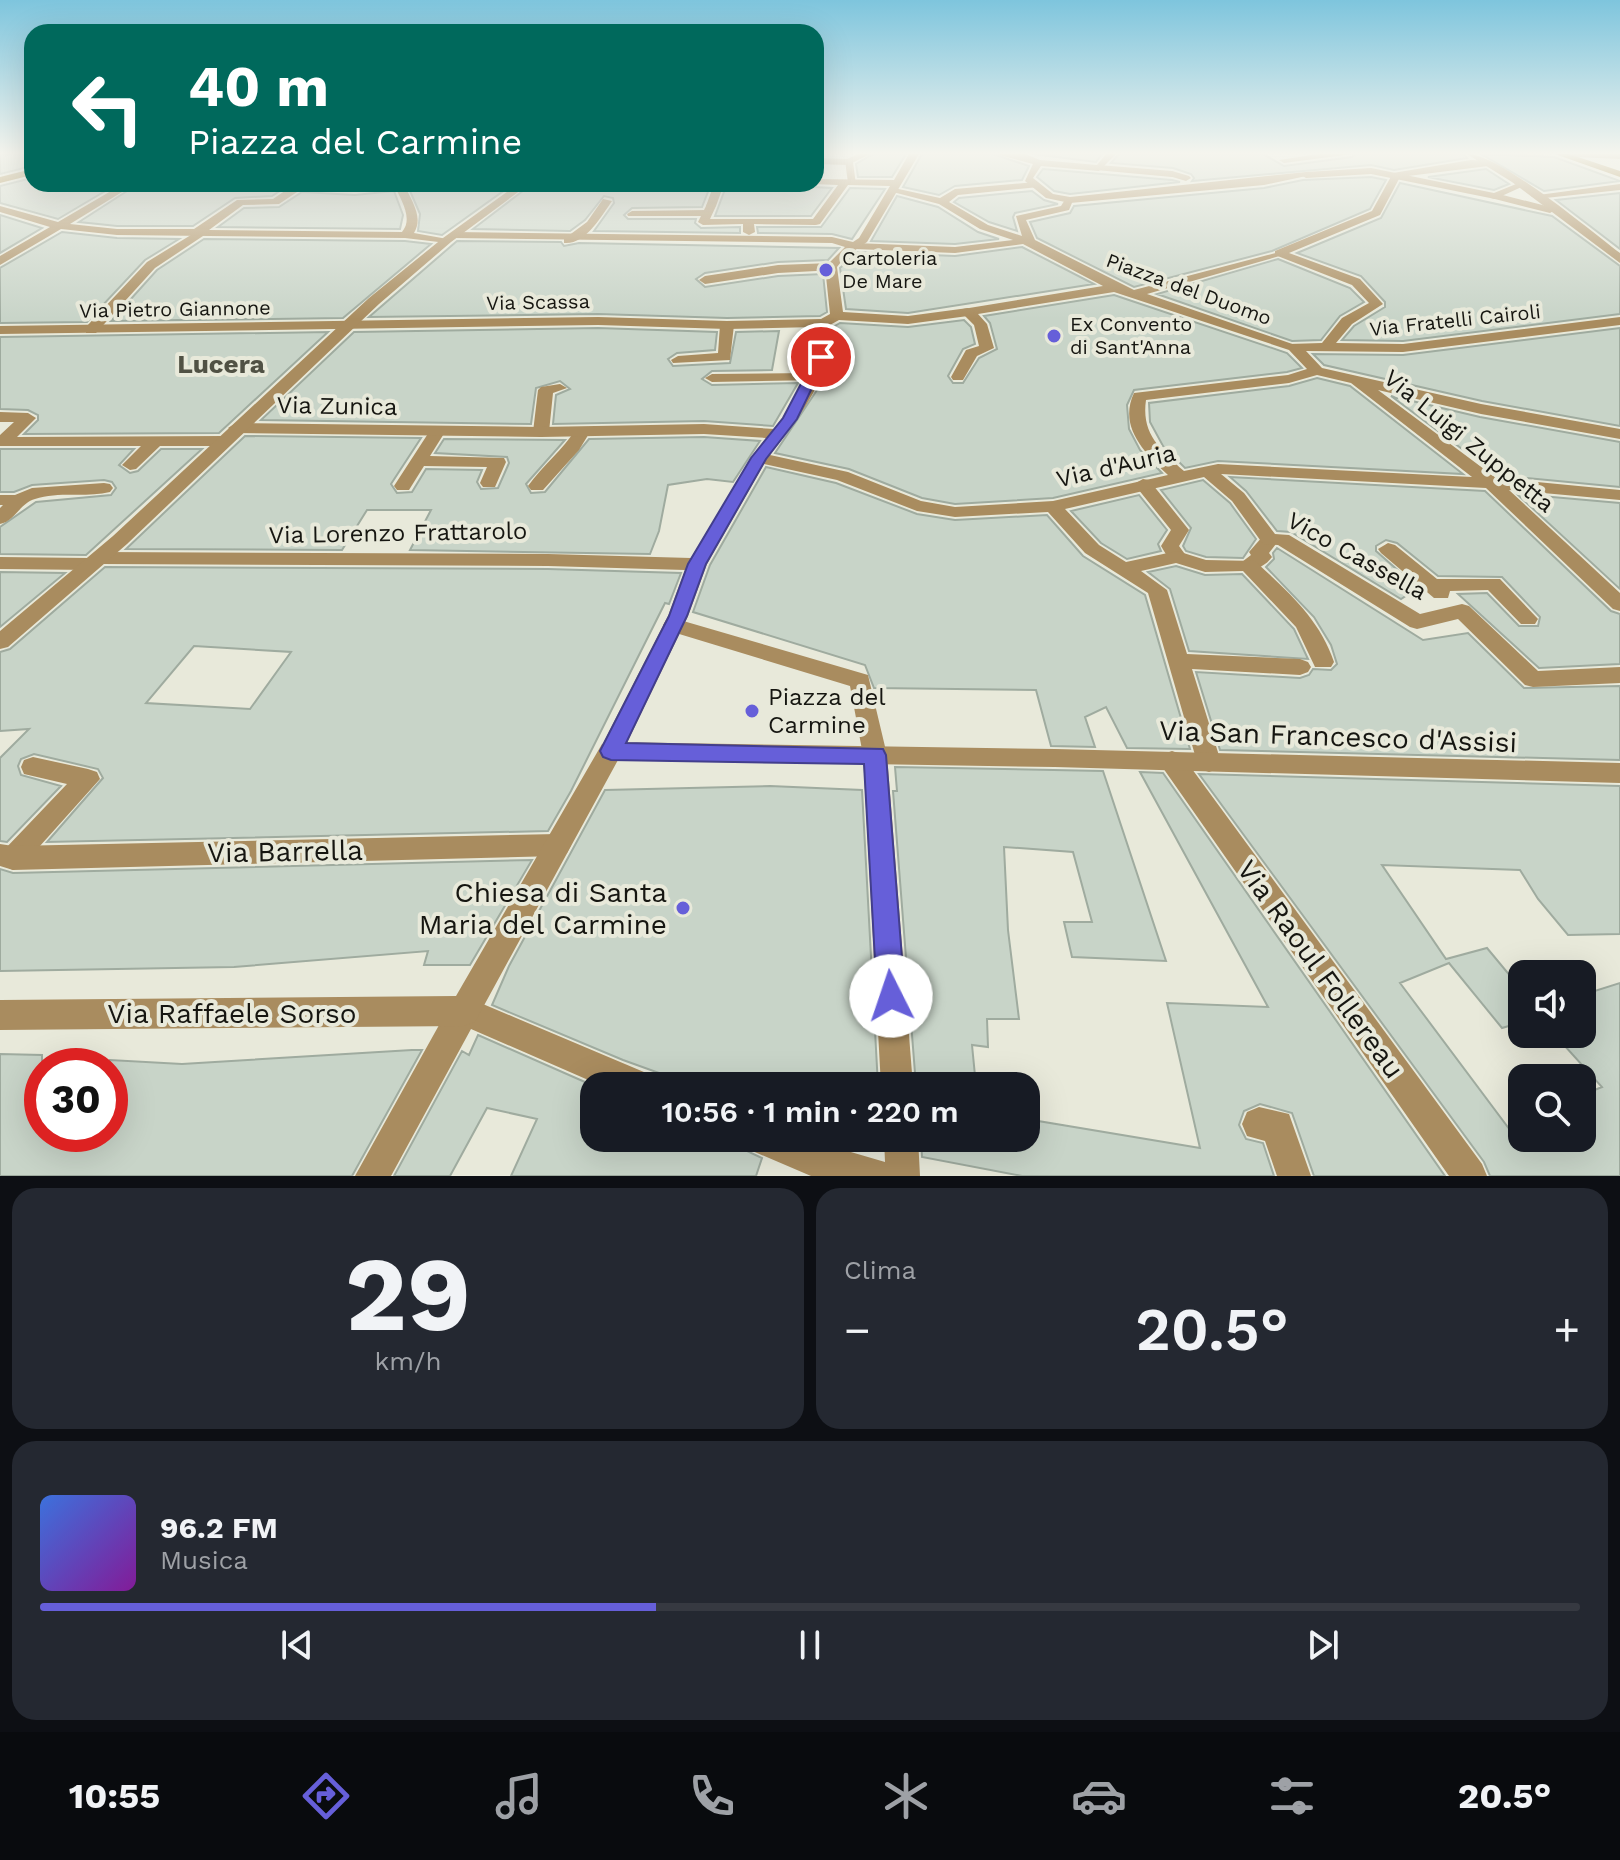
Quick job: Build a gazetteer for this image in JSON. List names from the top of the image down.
{
  "streets": {
    "street": [
      "Piazza del Duomo",
      "Via Scassa",
      "Via Pietro Giannone",
      "Via Fratelli Cairoli",
      "Via Zunica",
      "Via Luigi Zuppetta",
      "Via d'Auria",
      "Via Lorenzo Frattarolo",
      "Vico Cassella",
      "Via San Francesco d'Assisi",
      "Via Barrella",
      "Via Raoul Follereau",
      "Via Raffaele Sorso"
    ]
  },
  "crossings": [
    ["Piazza del Duomo", "Via Scassa"],
    ["Piazza del Duomo", "Via Fratelli Cairoli"],
    ["Via Scassa", "Via Pietro Giannone"],
    ["Via Luigi Zuppetta", "Via d'Auria"],
    ["Via d'Auria", "Vico Cassella"],
    ["Via San Francesco d'Assisi", "Via Raoul Follereau"]
  ],
  "districts": ["Lucera"],
  "places": [
    "Cartoleria De Mare",
    "Ex Convento di Sant'Anna",
    "Piazza del Carmine",
    "Chiesa di Santa Maria del Carmine"
  ],
  "page": {
    "turn": ["40 m", "Piazza del Carmine"],
    "limit": "30",
    "trip": "10:56 · 1 min · 220 m",
    "tile": [
      ["29", "km/h"],
      "Clima"
    ],
    "heat": ["−", "20.5°", "+"],
    "song": ["96.2 FM", "Musica"],
    "tabs": ["10:55", "20.5°"]
  }
}
